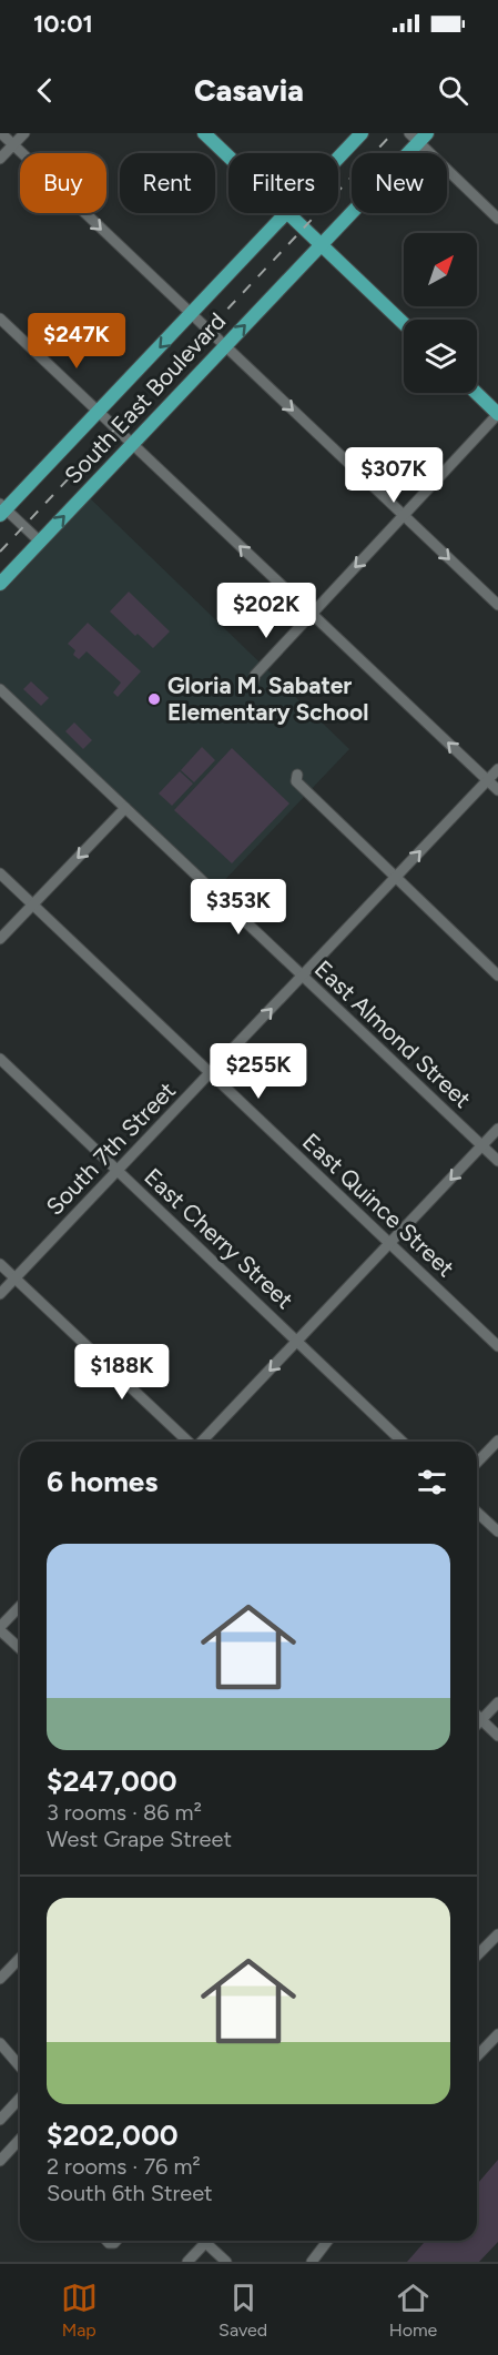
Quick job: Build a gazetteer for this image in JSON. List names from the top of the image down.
{
  "streets": {
    "main road": ["South East Boulevard"],
    "street": [
      "East Almond Street",
      "South 7th Street",
      "East Quince Street",
      "East Cherry Street"
    ]
  },
  "crossings": [
    ["East Almond Street", "South 7th Street"],
    ["South 7th Street", "East Quince Street"],
    ["South 7th Street", "East Cherry Street"]
  ],
  "one_way": ["South 7th Street"],
  "places": ["Gloria M. Sabater Elementary School"],
  "north": "top right",
  "page": {
    "status": "10:01",
    "header": "Casavia",
    "chip": [
      "Buy",
      "Rent",
      "Filters",
      "New"
    ],
    "price": [
      "$247K",
      "$307K",
      "$202K",
      "$353K",
      "$255K",
      "$188K"
    ],
    "heading": "6 homes",
    "list": [
      {
        "name": "$247,000",
        "note": "3 rooms · 86 m² · West Grape Street"
      },
      {
        "name": "$202,000",
        "note": "2 rooms · 76 m² · South 6th Street"
      }
    ],
    "tabs": ["Map", "Saved", "Home"]
  }
}
